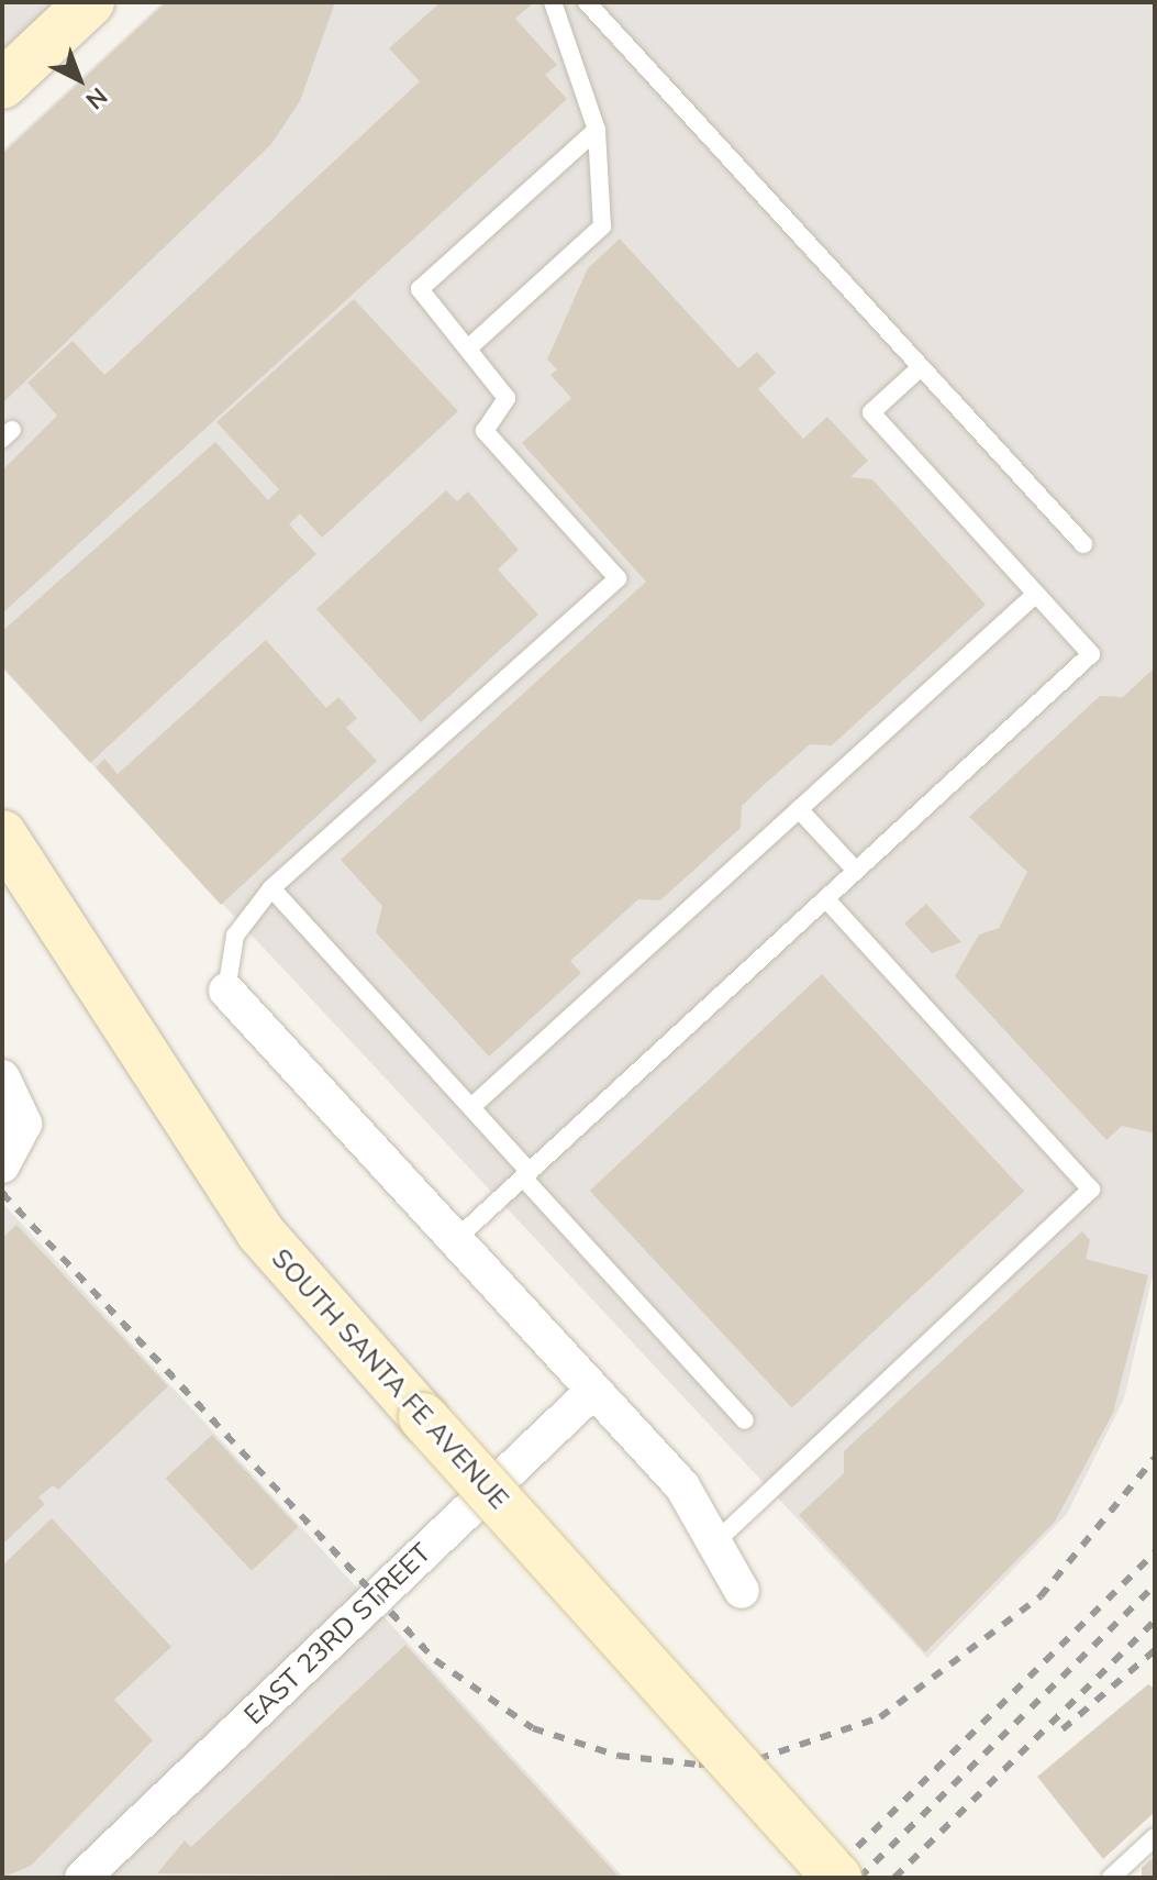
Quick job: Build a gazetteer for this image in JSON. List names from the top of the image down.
{
  "streets": {
    "main road": ["SOUTH SANTA FE AVENUE"],
    "street": ["EAST 23RD STREET"]
  },
  "north": "bottom right"
}
